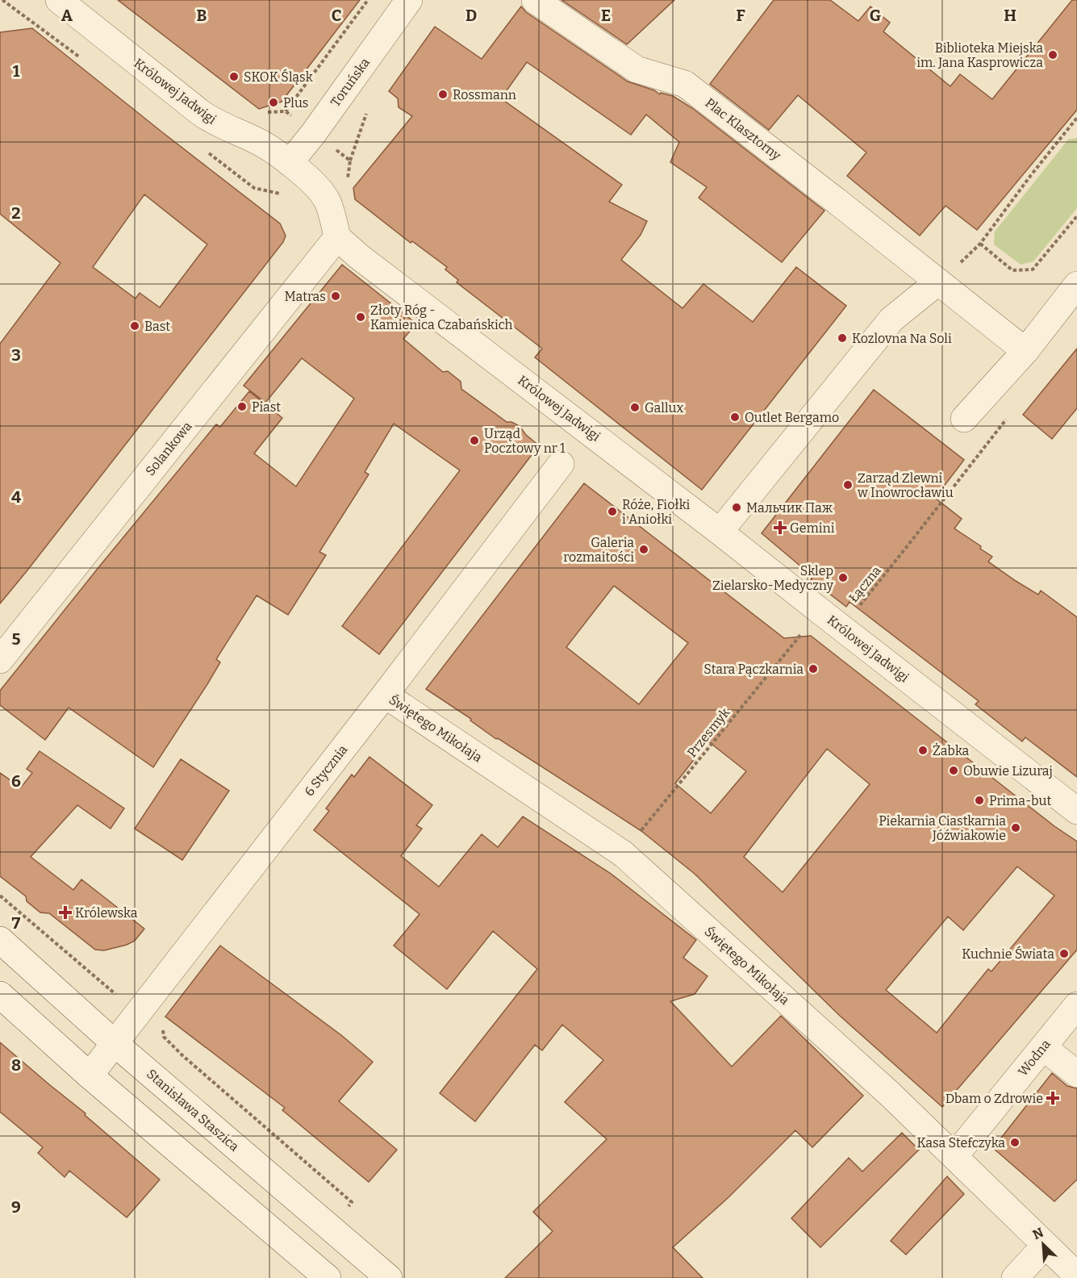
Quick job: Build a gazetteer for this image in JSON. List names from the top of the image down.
{
  "streets": {
    "street": [
      "Toruńska",
      "Królowej Jadwigi",
      "Plac Klasztorny",
      "Solankowa",
      "Świętego Mikołaja",
      "6 Stycznia",
      "Wodna",
      "Stanisława Staszica"
    ],
    "path": ["Łączna", "Przesmyk"]
  },
  "crossings": [
    ["Toruńska", "Królowej Jadwigi"],
    ["Królowej Jadwigi", "Solankowa"],
    ["Królowej Jadwigi", "Łączna"],
    ["Królowej Jadwigi", "Przesmyk"],
    ["Świętego Mikołaja", "Przesmyk"],
    ["Świętego Mikołaja", "6 Stycznia"],
    ["Świętego Mikołaja", "Wodna"],
    ["6 Stycznia", "Stanisława Staszica"]
  ],
  "places": {
    "other": [
      "Biblioteka Miejska im. Jana Kasprowicza",
      "SKOK Śląsk",
      "Rossmann",
      "Plus",
      "Matras",
      "Złoty Róg - Kamienica Czabańskich",
      "Bast",
      "Kozlovna Na Soli",
      "Piast",
      "Gallux",
      "Outlet Bergamo",
      "Urząd Pocztowy nr 1",
      "Zarząd Zlewni w Inowrocławiu",
      "Мальчик Паж",
      "Róże, Fiołki i Aniołki",
      "Galeria rozmaitości",
      "Sklep Zielarsko-Medyczny",
      "Stara Pączkarnia",
      "Żabka",
      "Obuwie Lizuraj",
      "Prima-but",
      "Piekarnia Ciastkarnia Jóźwiakowie",
      "Kuchnie Świata",
      "Kasa Stefczyka"
    ],
    "health": ["Gemini", "Królewska", "Dbam o Zdrowie"]
  },
  "north": "top left",
  "grid": {
    "columns": [
      "A",
      "B",
      "C",
      "D",
      "E",
      "F",
      "G",
      "H"
    ],
    "rows": [
      "1",
      "2",
      "3",
      "4",
      "5",
      "6",
      "7",
      "8",
      "9"
    ]
  }
}
